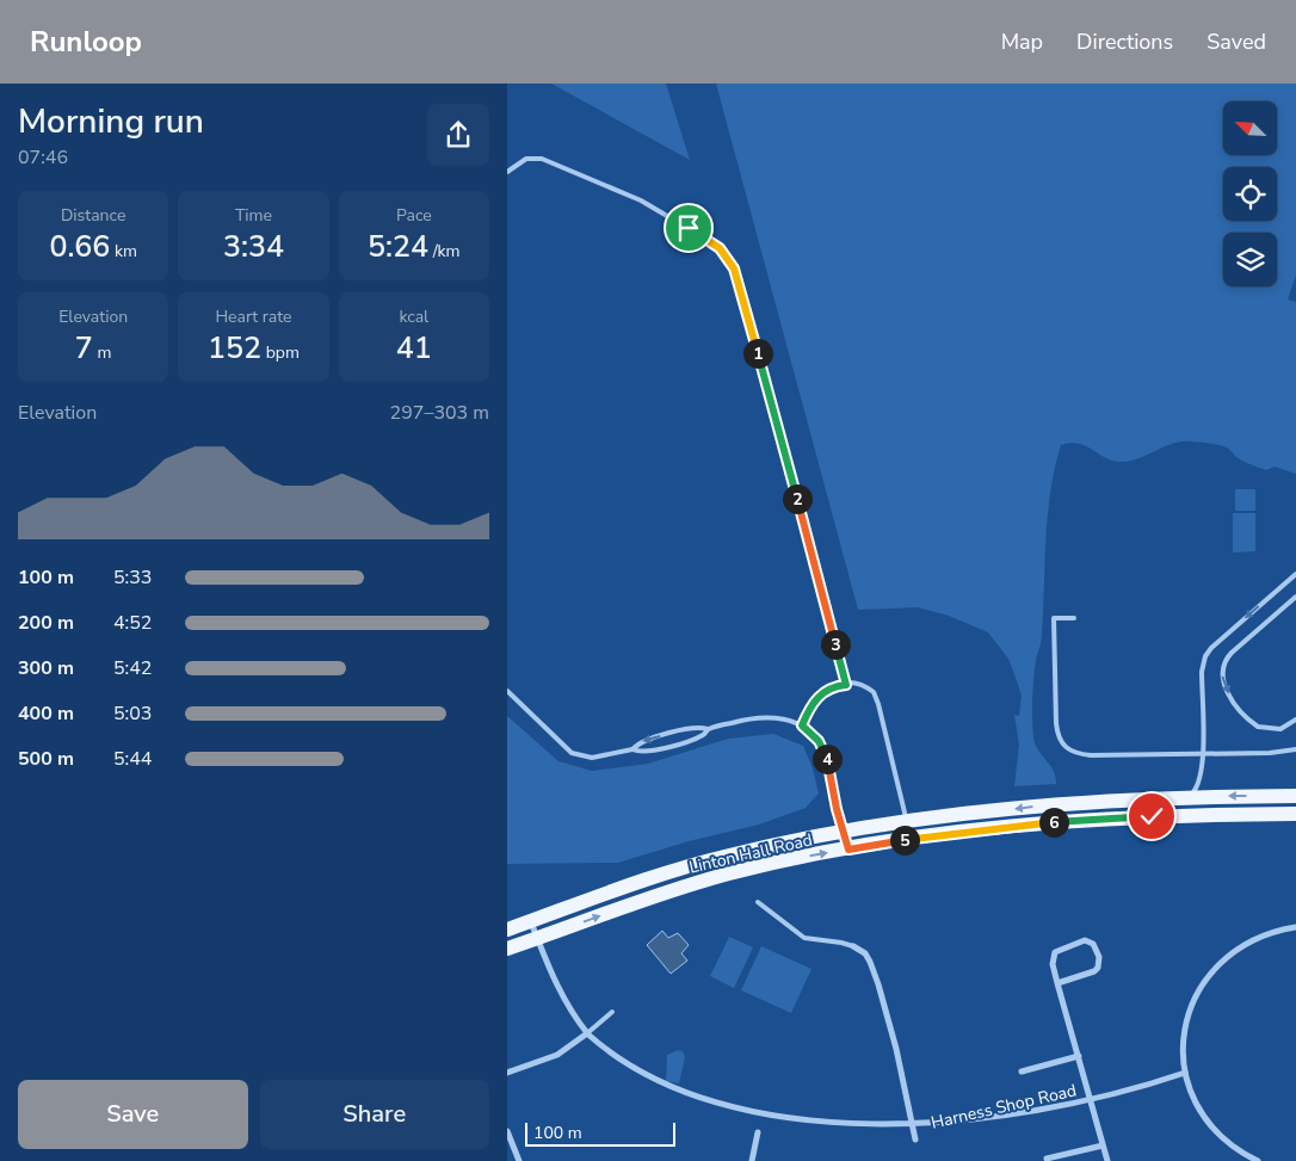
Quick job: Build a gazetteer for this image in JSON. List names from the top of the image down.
{
  "streets": {
    "main road": ["Linton Hall Road"],
    "street": ["Harness Shop Road"]
  },
  "scale_bar": "100 m",
  "north": "top left",
  "page": {
    "header": "Runloop",
    "nav": ["Map", "Directions", "Saved"],
    "heading": ["Morning run", "07:46"],
    "stats": [
      ["Distance", "0.66 km"],
      ["Time", "3:34"],
      ["Pace", "5:24 /km"],
      ["Elevation", "7 m"],
      ["Heart rate", "152 bpm"],
      ["kcal", "41"]
    ],
    "pins": [
      "1",
      "2",
      "3",
      "4",
      "6",
      "5"
    ],
    "chart": ["Elevation", "297–303 m"],
    "list": [
      {
        "name": "100 m",
        "note": "5:33"
      },
      {
        "name": "200 m",
        "note": "4:52"
      },
      {
        "name": "300 m",
        "note": "5:42"
      },
      {
        "name": "400 m",
        "note": "5:03"
      },
      {
        "name": "500 m",
        "note": "5:44"
      }
    ],
    "buttons": ["Save", "Share"],
    "scale": "100 m"
  }
}
